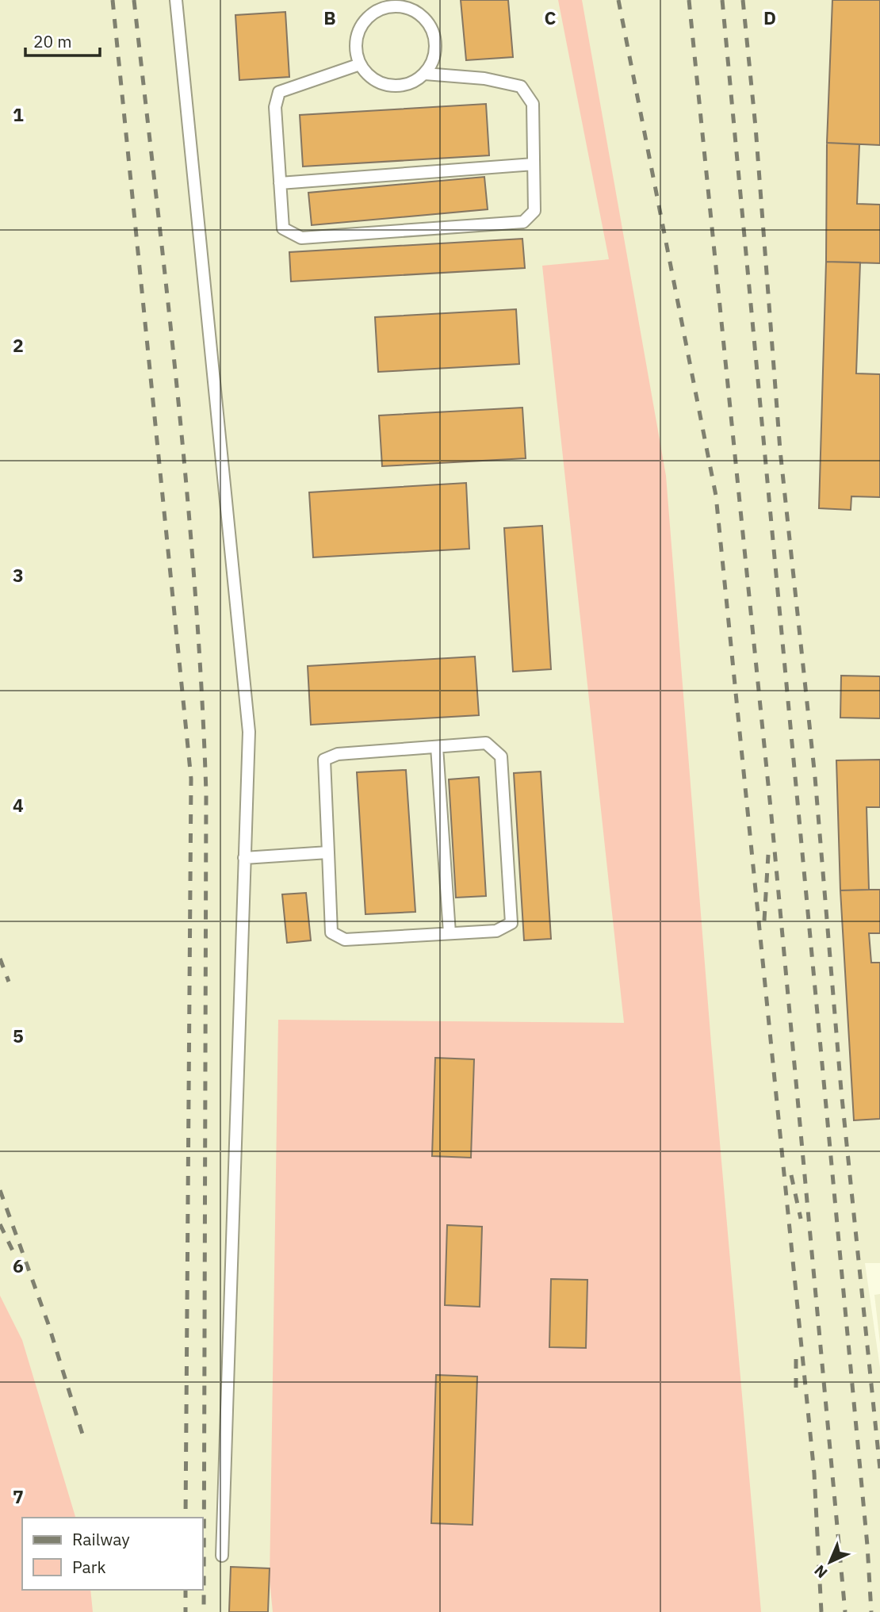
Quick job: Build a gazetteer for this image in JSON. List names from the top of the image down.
{
  "legend": ["Railway", "Park"],
  "scale_bar": "20 m",
  "north": "bottom left",
  "grid": {
    "columns": ["B", "C", "D"],
    "rows": [
      "1",
      "2",
      "3",
      "4",
      "5",
      "6",
      "7"
    ]
  }
}
